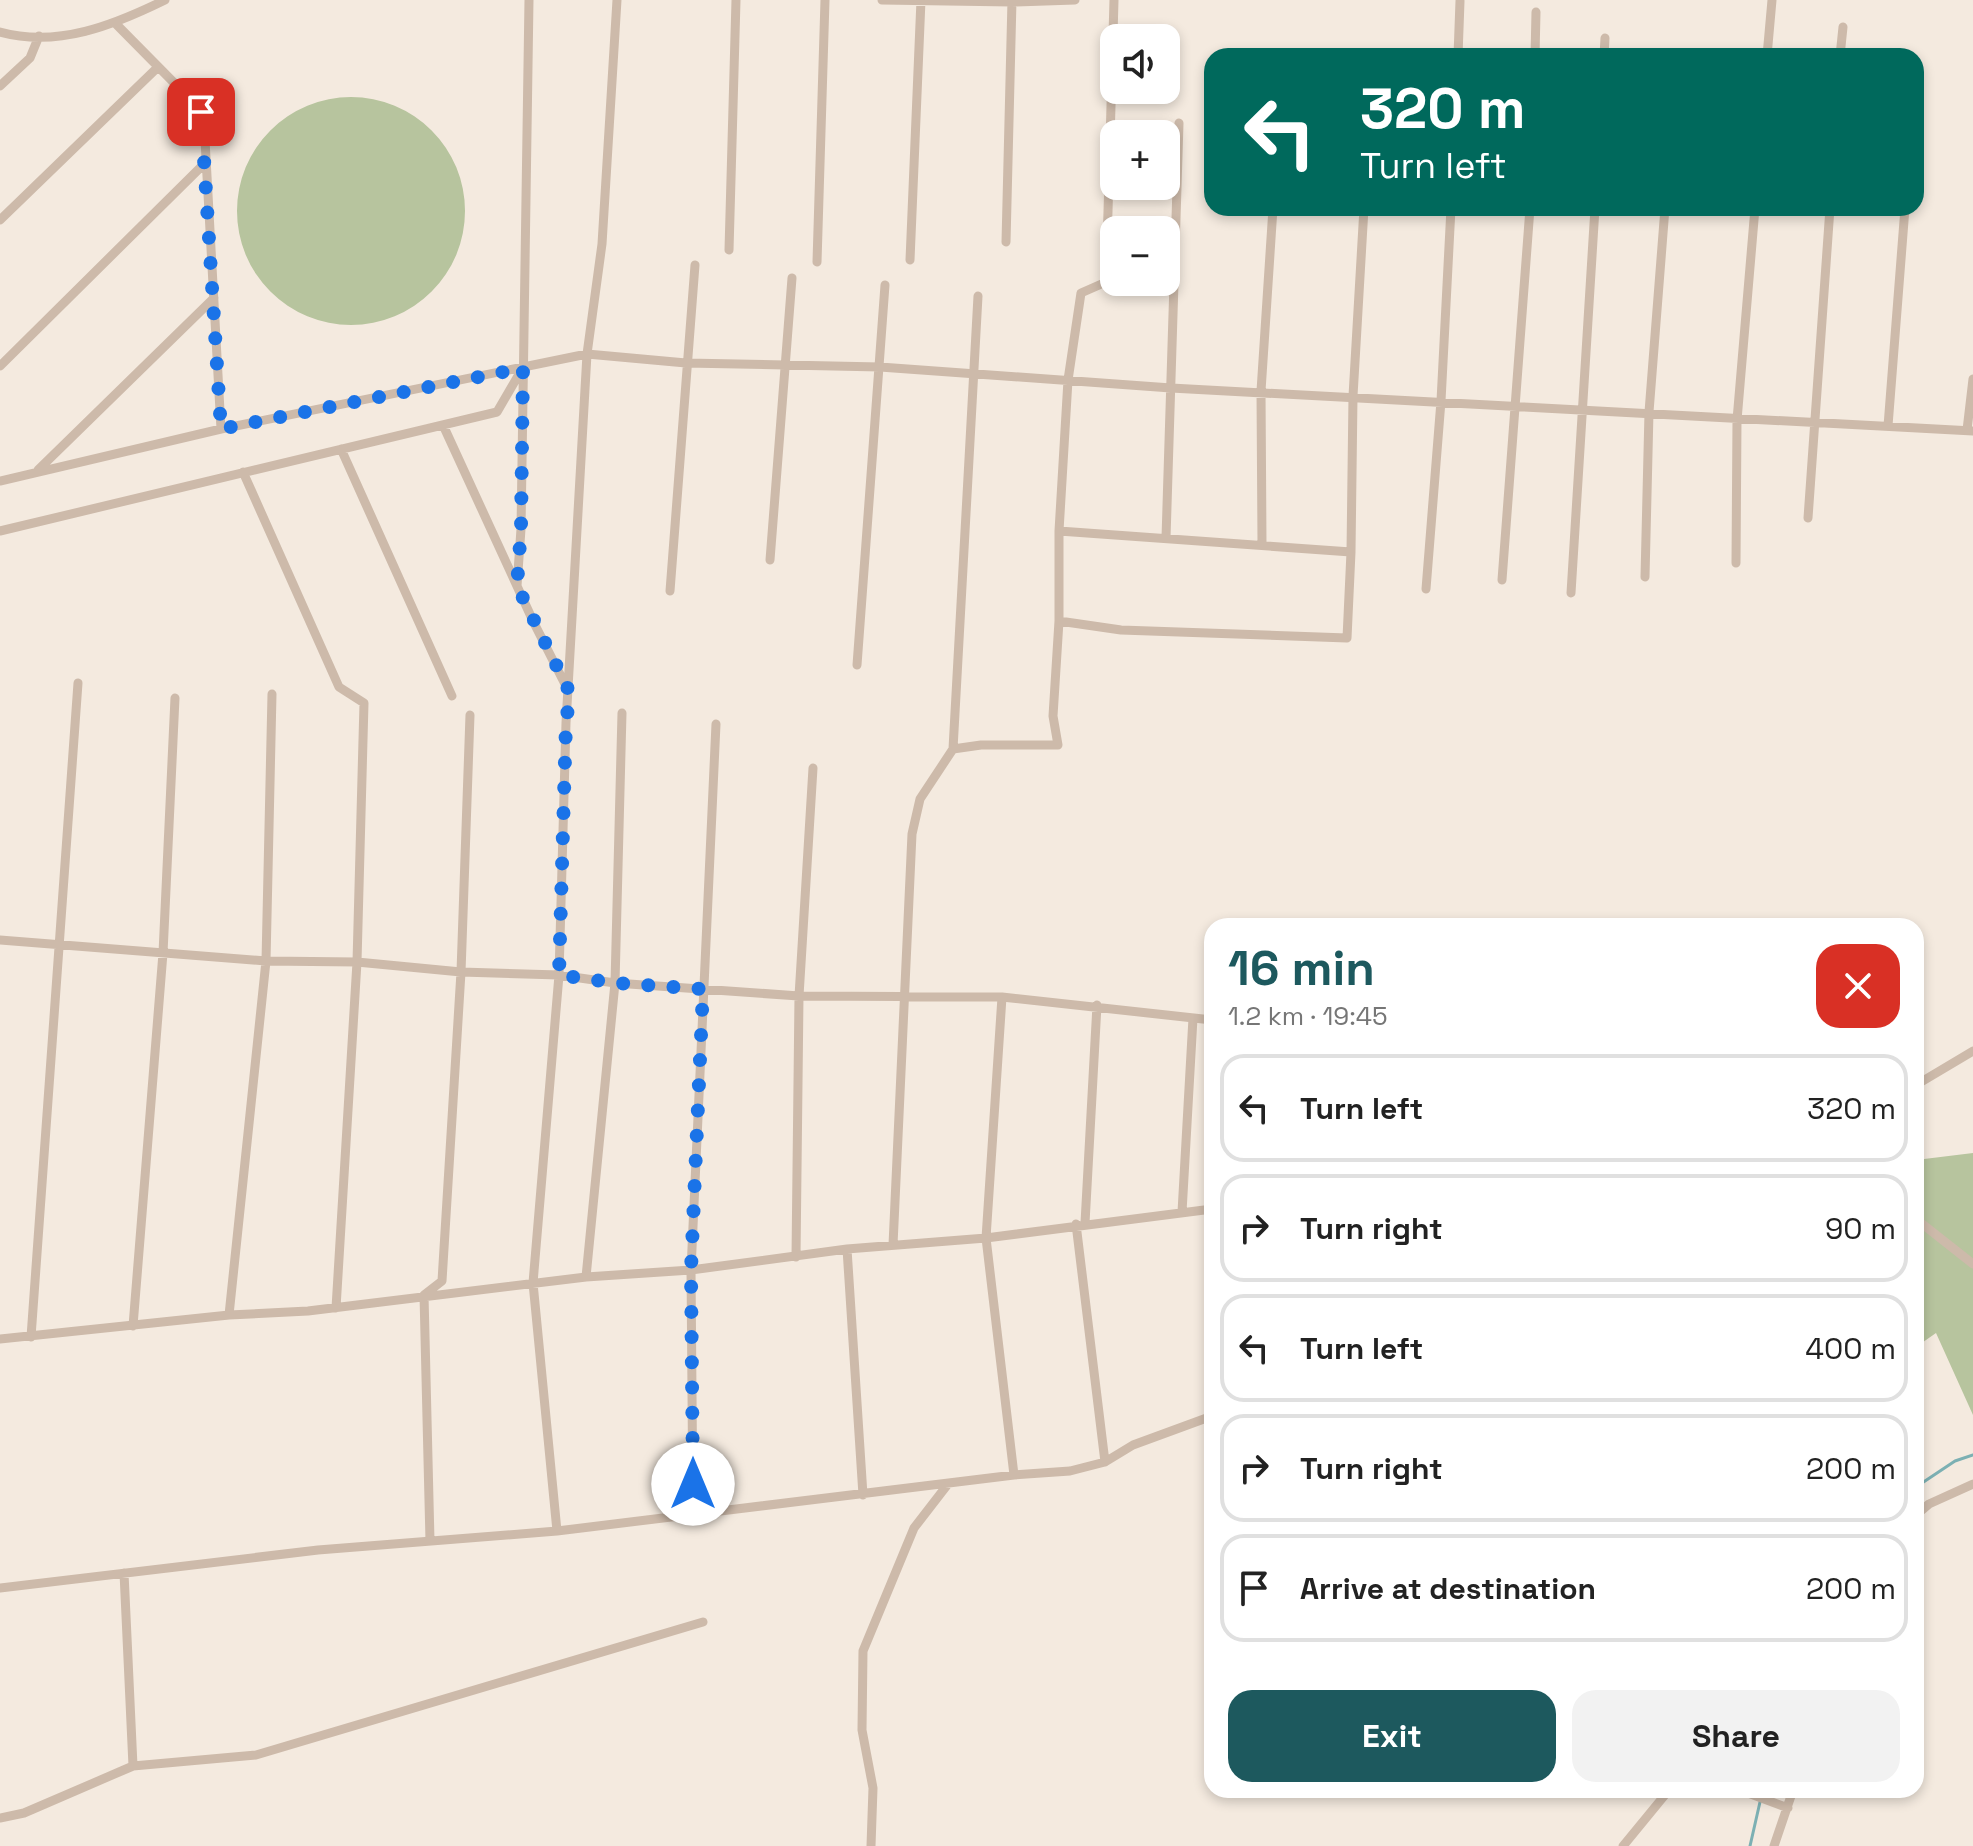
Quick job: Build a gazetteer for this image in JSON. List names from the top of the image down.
{
  "page": {
    "map_buttons": ["+", "−"],
    "turn": ["320 m", "Turn left"],
    "heading": ["16 min", "1.2 km · 19:45"],
    "list": [
      {
        "name": "Turn left",
        "value": "320 m"
      },
      {
        "name": "Turn right",
        "value": "90 m"
      },
      {
        "name": "Turn left",
        "value": "400 m"
      },
      {
        "name": "Turn right",
        "value": "200 m"
      },
      {
        "name": "Arrive at destination",
        "value": "200 m"
      }
    ],
    "buttons": ["Exit", "Share"]
  }
}
